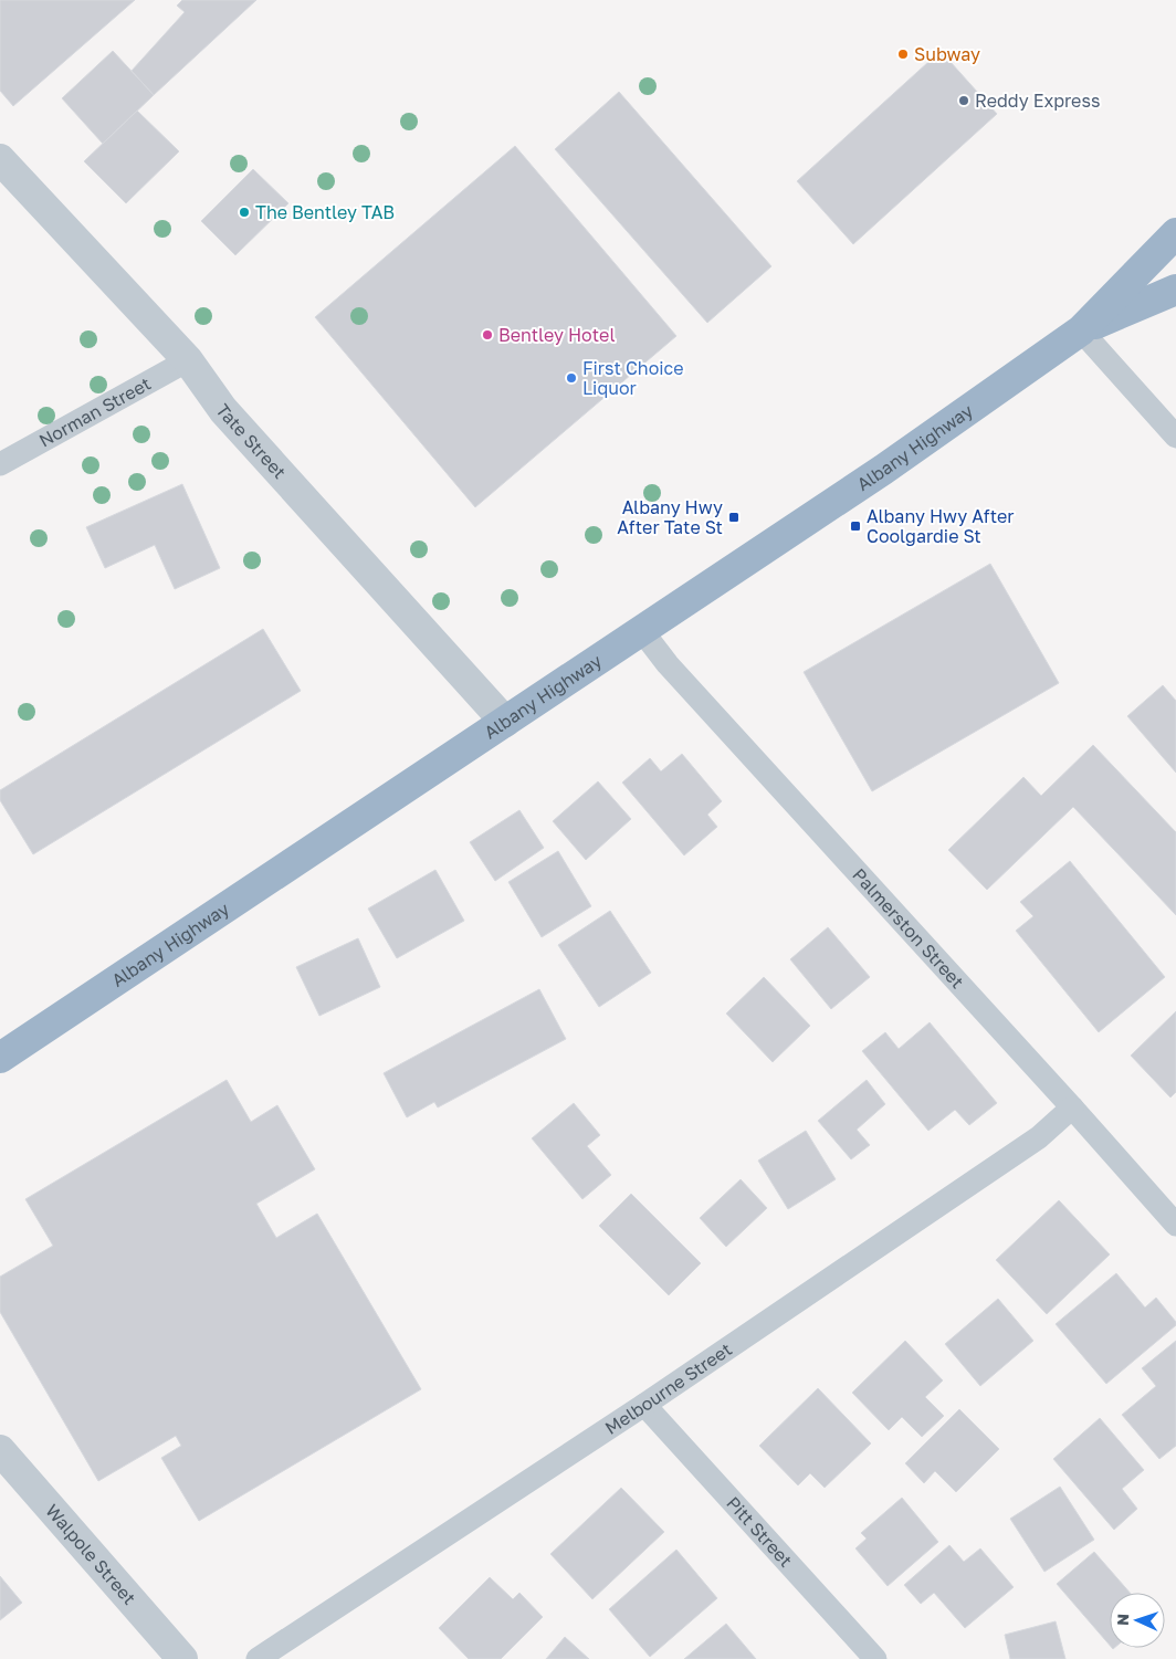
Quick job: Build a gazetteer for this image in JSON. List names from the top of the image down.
{
  "streets": {
    "highway": ["Albany Highway"],
    "street": [
      "Norman Street",
      "Tate Street",
      "Palmerston Street",
      "Melbourne Street",
      "Pitt Street",
      "Walpole Street"
    ]
  },
  "crossings": [
    ["Norman Street", "Tate Street"],
    ["Tate Street", "Albany Highway"],
    ["Albany Highway", "Palmerston Street"],
    ["Palmerston Street", "Melbourne Street"],
    ["Melbourne Street", "Pitt Street"]
  ],
  "places": {
    "other": [
      "Subway",
      "Reddy Express",
      "The Bentley TAB",
      "Bentley Hotel",
      "First Choice Liquor"
    ],
    "transit": ["Albany Hwy After Tate St", "Albany Hwy After Coolgardie St"]
  },
  "north": "left"
}
